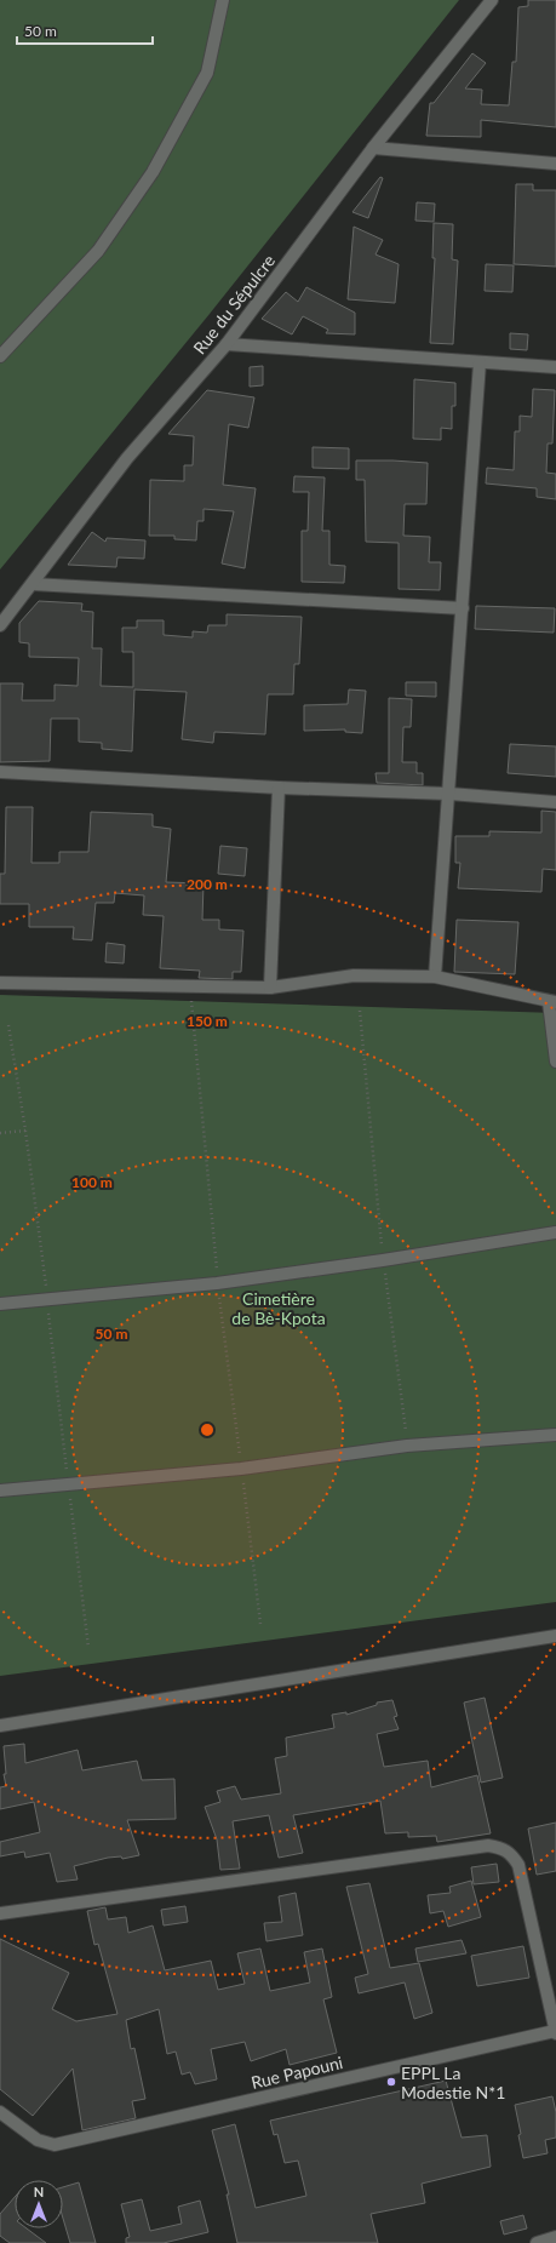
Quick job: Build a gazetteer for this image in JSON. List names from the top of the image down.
{
  "streets": {
    "street": ["Rue du Sépulcre", "Rue Papouni"]
  },
  "parks": ["Cimetière de Bè-Kpota"],
  "places": ["EPPL La Modestie N*1"],
  "scale_bar": "50 m",
  "north": "top",
  "rings": [
    "200 m",
    "150 m",
    "100 m",
    "50 m"
  ]
}
